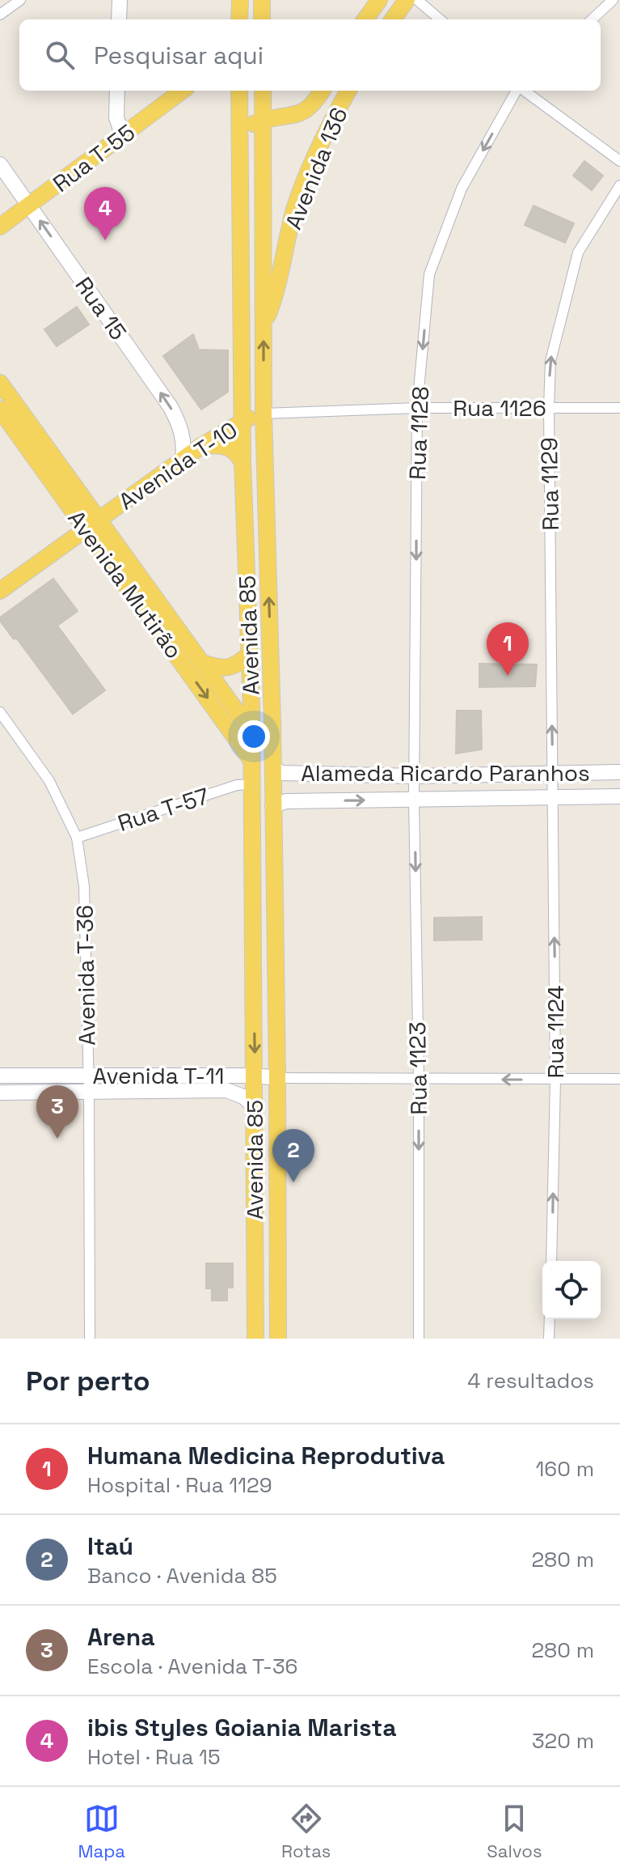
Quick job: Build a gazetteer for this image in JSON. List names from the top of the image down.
{
  "streets": {
    "main road": [
      "Rua T-55",
      "Avenida 136",
      "Rua 15",
      "Avenida T-10",
      "Avenida Mutirão",
      "Avenida 85",
      "Alameda Ricardo Paranhos",
      "Avenida T-11"
    ],
    "street": [
      "Rua 1126",
      "Rua 1128",
      "Rua 1129",
      "Rua T-57",
      "Avenida T-36",
      "Rua 1124",
      "Rua 1123"
    ]
  },
  "crossings": [
    ["Rua T-55", "Rua 15"],
    ["Avenida 136", "Avenida 85"],
    ["Rua 15", "Avenida T-10"],
    ["Rua 1126", "Rua 1128"],
    ["Rua 1126", "Avenida T-10"],
    ["Rua 1126", "Rua 1129"],
    ["Rua 1126", "Avenida 85"],
    ["Rua 1128", "Alameda Ricardo Paranhos"],
    ["Rua 1128", "Rua 1123"],
    ["Avenida T-10", "Avenida Mutirão"],
    ["Avenida T-10", "Avenida 85"],
    ["Rua 1129", "Alameda Ricardo Paranhos"],
    ["Rua 1129", "Rua 1124"],
    ["Avenida Mutirão", "Avenida 85"],
    ["Avenida 85", "Alameda Ricardo Paranhos"],
    ["Avenida 85", "Rua T-57"],
    ["Avenida 85", "Avenida T-11"],
    ["Alameda Ricardo Paranhos", "Rua 1124"],
    ["Alameda Ricardo Paranhos", "Rua 1123"],
    ["Rua T-57", "Avenida T-36"],
    ["Avenida T-36", "Avenida T-11"]
  ],
  "one_way": [
    "Rua 15",
    "Rua 1128",
    "Rua 1129",
    "Rua 1124",
    "Rua 1123"
  ],
  "page": {
    "search": "Pesquisar aqui",
    "pins": [
      "4",
      "1",
      "3",
      "2"
    ],
    "heading": ["Por perto", "4 resultados"],
    "list": [
      {
        "mark": "1",
        "name": "Humana Medicina Reprodutiva",
        "note": "Hospital · Rua 1129",
        "value": "160 m"
      },
      {
        "mark": "2",
        "name": "Itaú",
        "note": "Banco · Avenida 85",
        "value": "280 m"
      },
      {
        "mark": "3",
        "name": "Arena",
        "note": "Escola · Avenida T-36",
        "value": "280 m"
      },
      {
        "mark": "4",
        "name": "ibis Styles Goiania Marista",
        "note": "Hotel · Rua 15",
        "value": "320 m"
      }
    ],
    "nav": ["Mapa", "Rotas", "Salvos"]
  }
}
